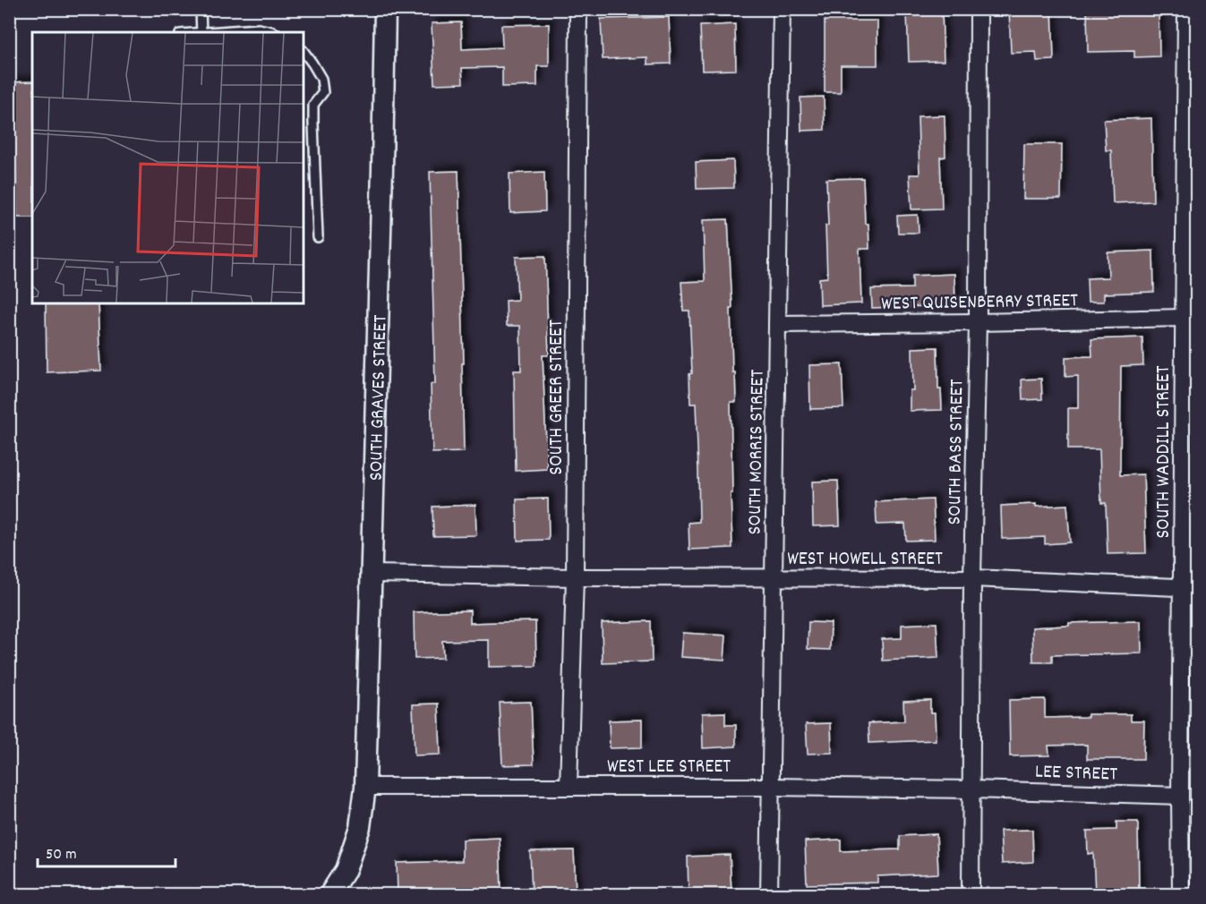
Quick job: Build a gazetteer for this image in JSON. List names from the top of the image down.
{
  "streets": {
    "street": [
      "WEST QUISENBERRY STREET",
      "SOUTH GREER STREET",
      "SOUTH GRAVES STREET",
      "SOUTH MORRIS STREET",
      "SOUTH BASS STREET",
      "SOUTH WADDILL STREET",
      "WEST HOWELL STREET",
      "WEST LEE STREET",
      "LEE STREET"
    ]
  },
  "crossings": [
    ["WEST QUISENBERRY STREET", "SOUTH MORRIS STREET"],
    ["WEST QUISENBERRY STREET", "SOUTH BASS STREET"],
    ["WEST QUISENBERRY STREET", "SOUTH WADDILL STREET"],
    ["SOUTH GREER STREET", "WEST HOWELL STREET"],
    ["SOUTH GREER STREET", "WEST LEE STREET"],
    ["SOUTH GRAVES STREET", "WEST HOWELL STREET"],
    ["SOUTH GRAVES STREET", "WEST LEE STREET"],
    ["SOUTH MORRIS STREET", "WEST HOWELL STREET"],
    ["SOUTH MORRIS STREET", "WEST LEE STREET"],
    ["SOUTH BASS STREET", "WEST HOWELL STREET"],
    ["SOUTH BASS STREET", "WEST LEE STREET"],
    ["SOUTH BASS STREET", "LEE STREET"],
    ["SOUTH WADDILL STREET", "WEST HOWELL STREET"],
    ["SOUTH WADDILL STREET", "LEE STREET"],
    ["WEST LEE STREET", "LEE STREET"]
  ],
  "scale_bar": "50 m"
}
